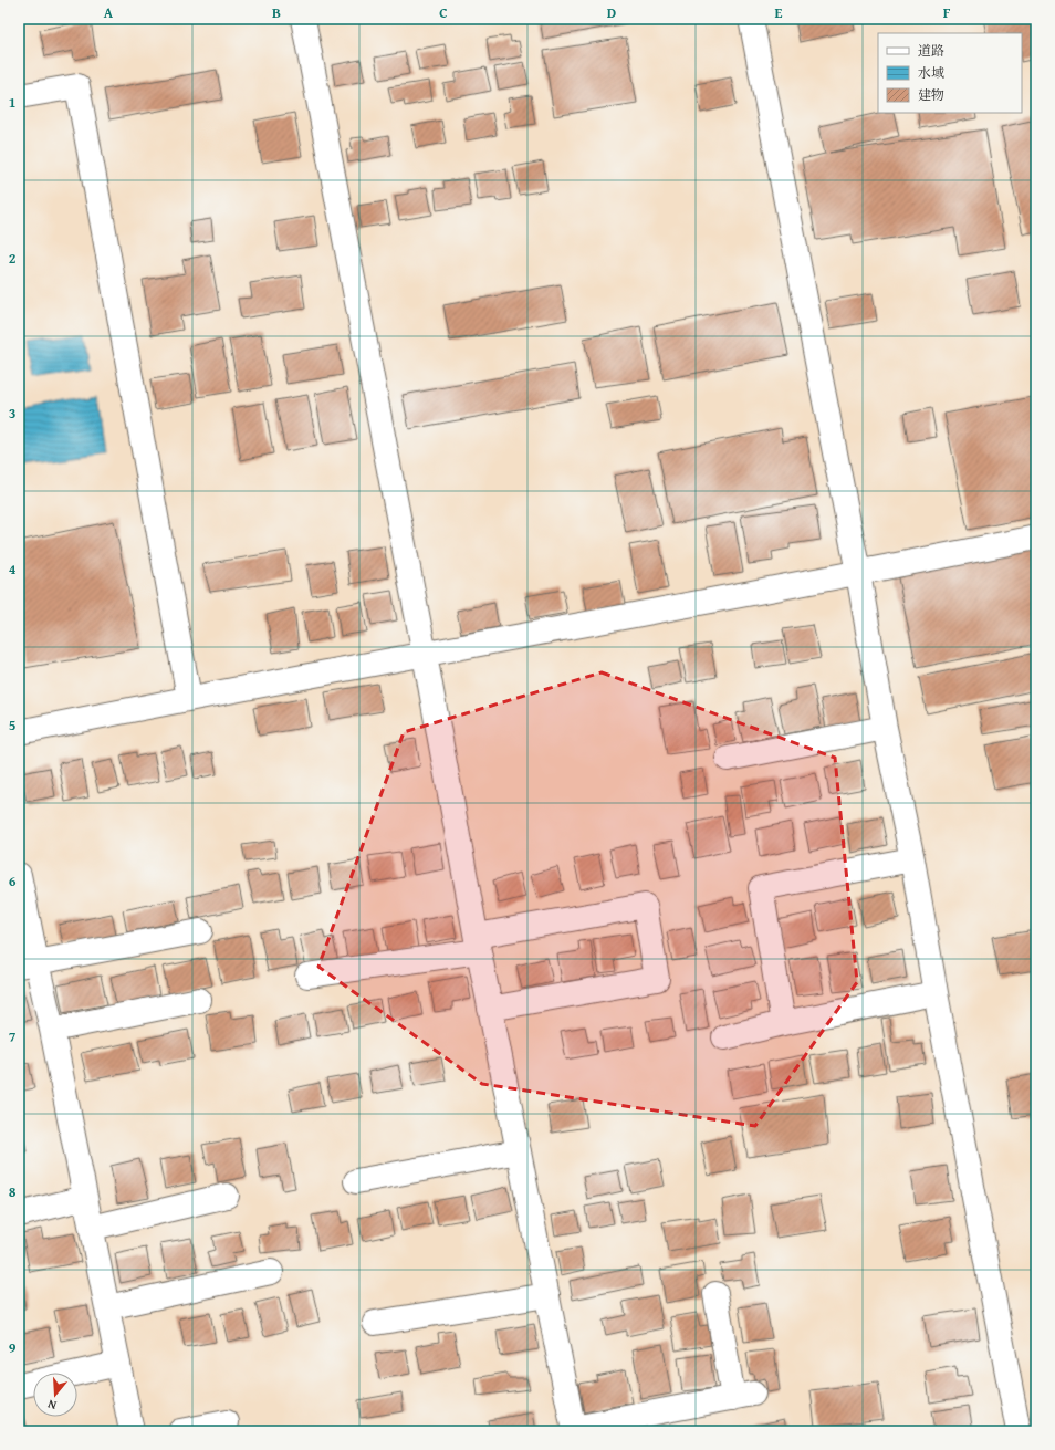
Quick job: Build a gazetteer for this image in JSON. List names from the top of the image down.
{
  "legend": ["道路", "水域", "建物"],
  "north": "bottom",
  "grid": {
    "columns": [
      "A",
      "B",
      "C",
      "D",
      "E",
      "F"
    ],
    "rows": [
      "1",
      "2",
      "3",
      "4",
      "5",
      "6",
      "7",
      "8",
      "9"
    ]
  }
}
